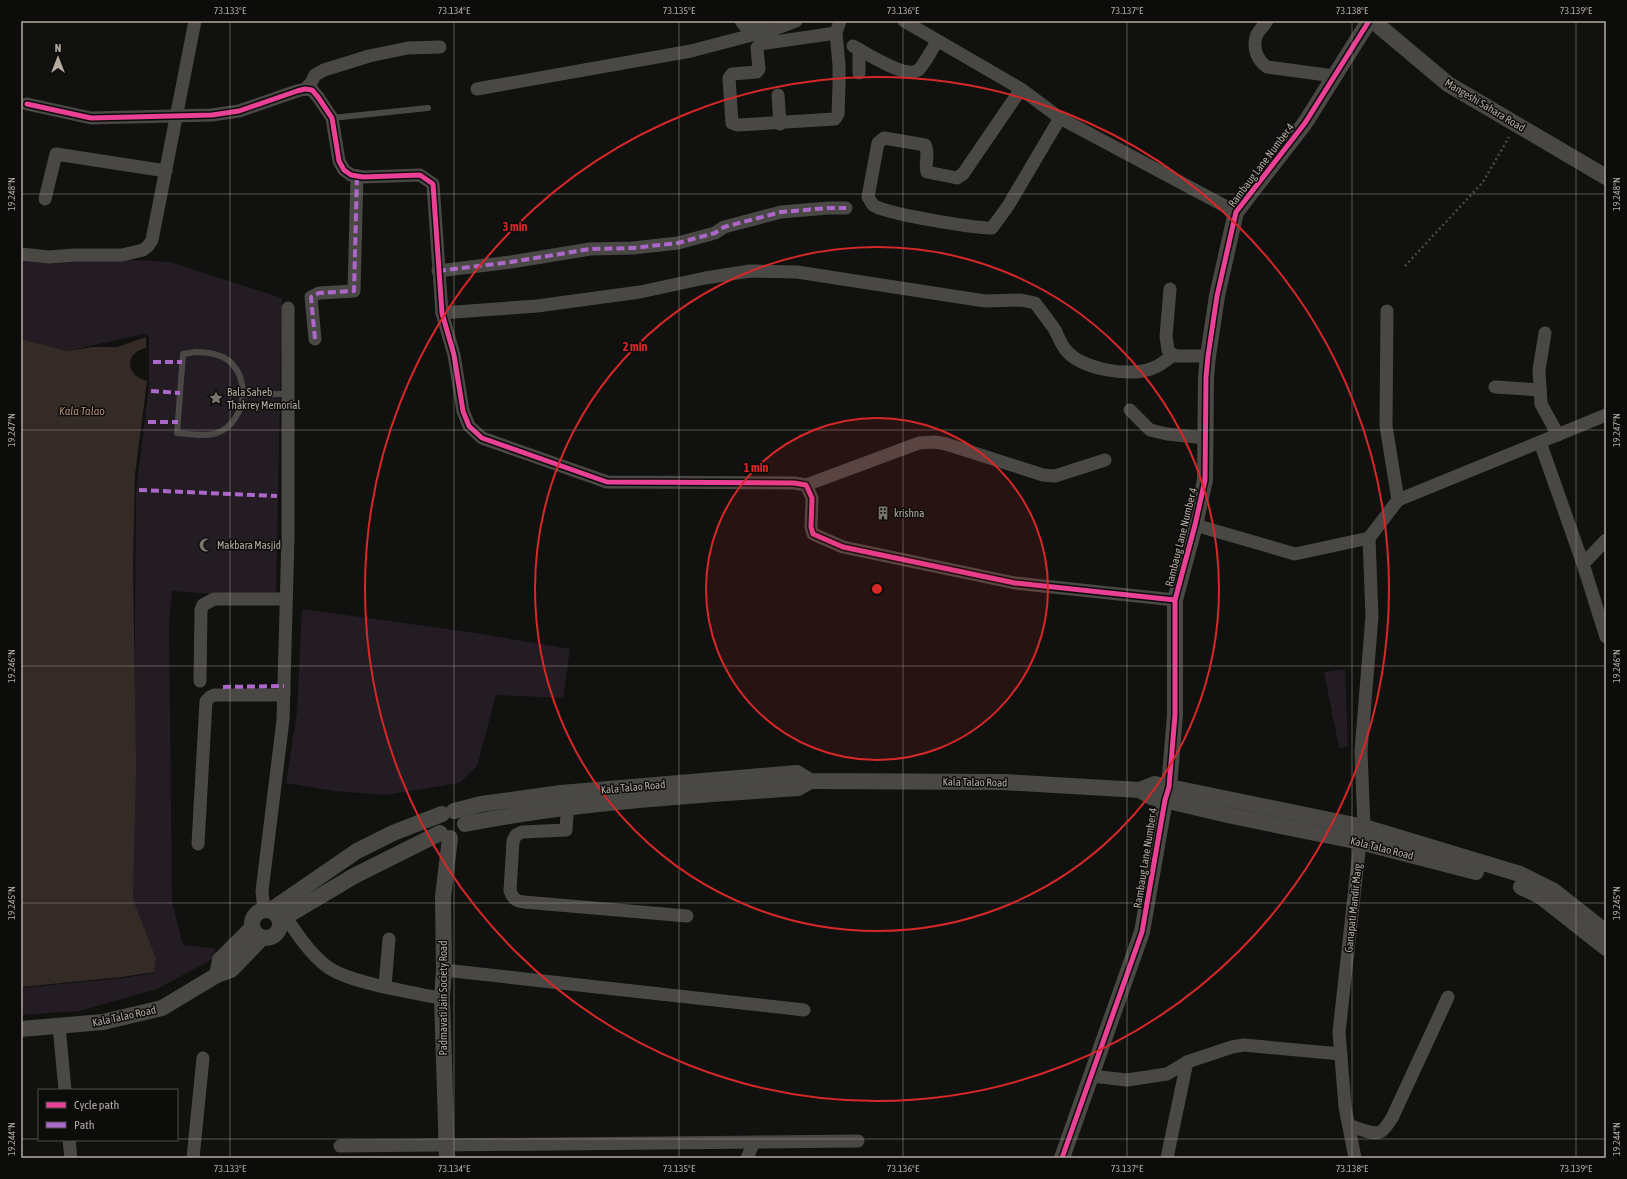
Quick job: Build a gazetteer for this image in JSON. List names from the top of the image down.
{
  "streets": {
    "street": [
      "Mangeshi Sahara Road",
      "Rambaug Lane Number 4",
      "Kala Talao Road",
      "Ganapati Mandir Marg",
      "Padmavati Jain Society Road"
    ]
  },
  "crossings": [
    ["Rambaug Lane Number 4", "Kala Talao Road"],
    ["Kala Talao Road", "Ganapati Mandir Marg"],
    ["Kala Talao Road", "Padmavati Jain Society Road"]
  ],
  "water": ["Kala Talao"],
  "places": {
    "place": ["Bala Saheb Thakrey Memorial"],
    "building": ["krishna"],
    "mosque": ["Makbara Masjid"]
  },
  "legend": ["Cycle path", "Path"],
  "north": "top",
  "coordinates": [
    "73.133°E",
    "73.134°E",
    "73.135°E",
    "73.136°E",
    "73.137°E",
    "73.138°E",
    "73.139°E",
    "19.248°N",
    "19.247°N",
    "19.246°N",
    "19.245°N",
    "19.244°N"
  ],
  "rings": ["3 min", "2 min", "1 min"]
}
